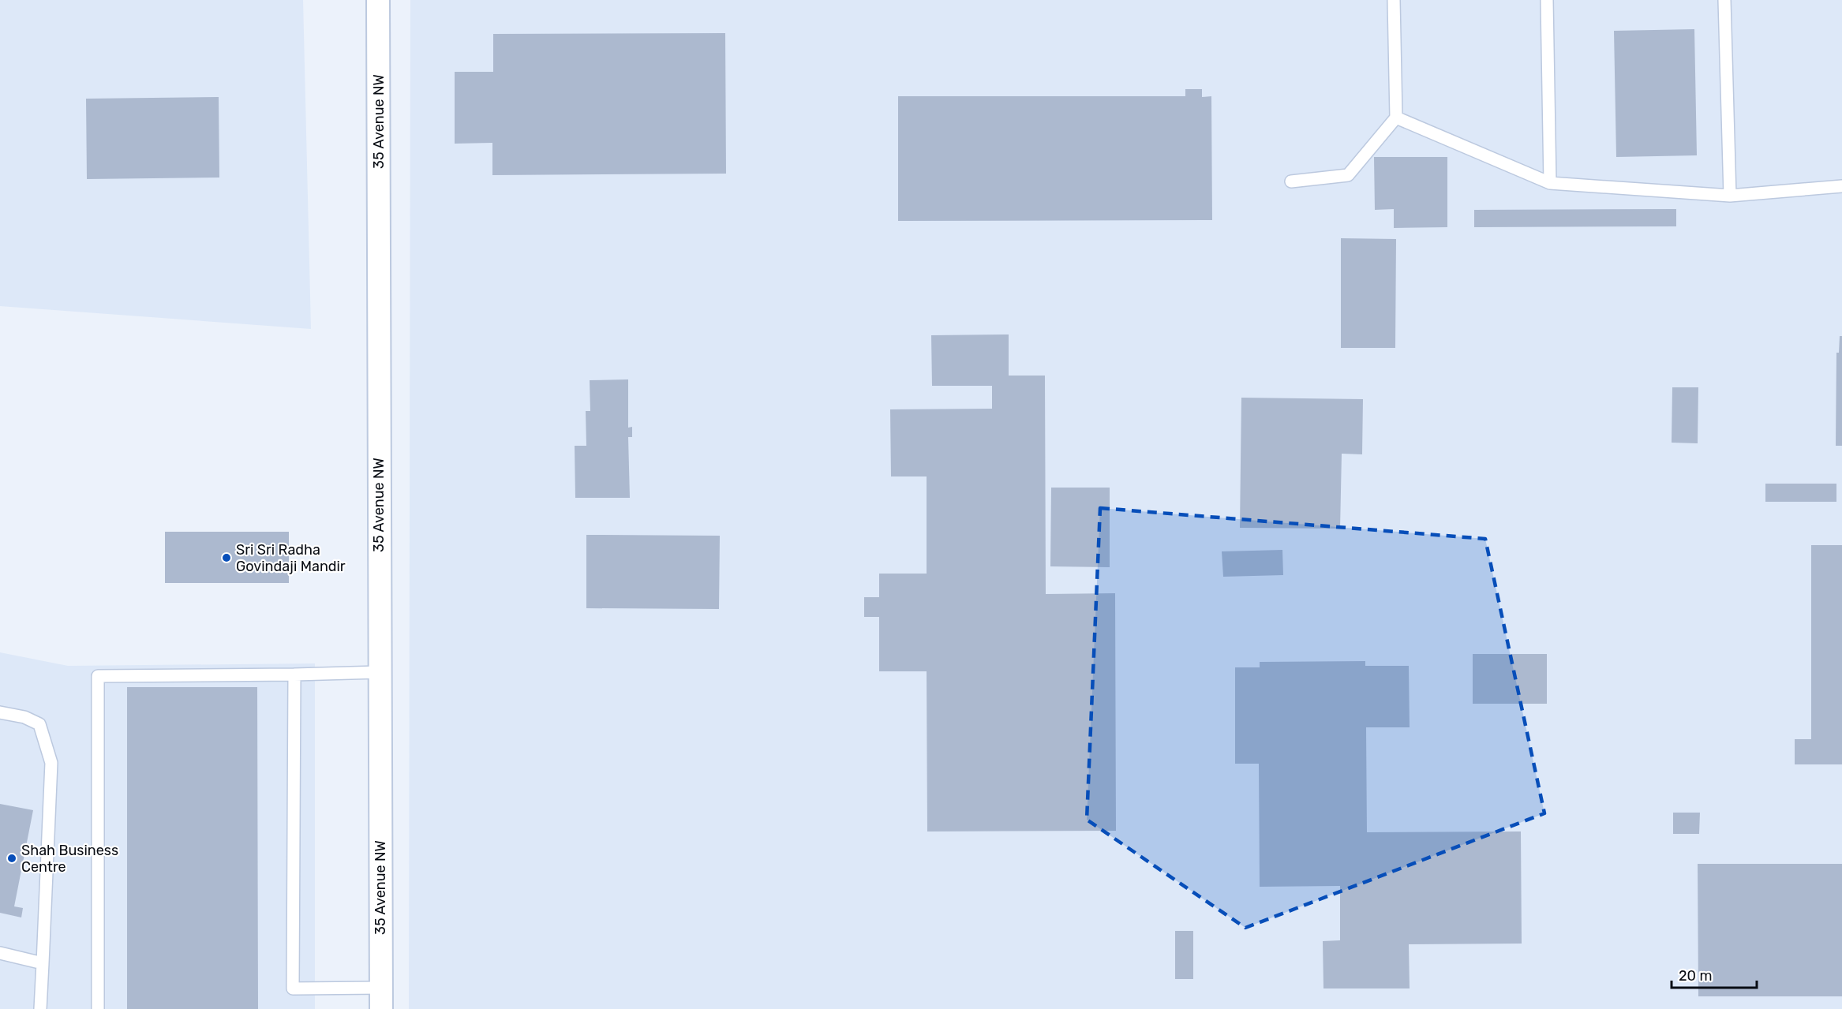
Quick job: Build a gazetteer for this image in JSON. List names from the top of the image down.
{
  "streets": {
    "street": ["35 Avenue NW"]
  },
  "places": ["Sri Sri Radha Govindaji Mandir", "Shah Business Centre"],
  "scale_bar": "20 m"
}
